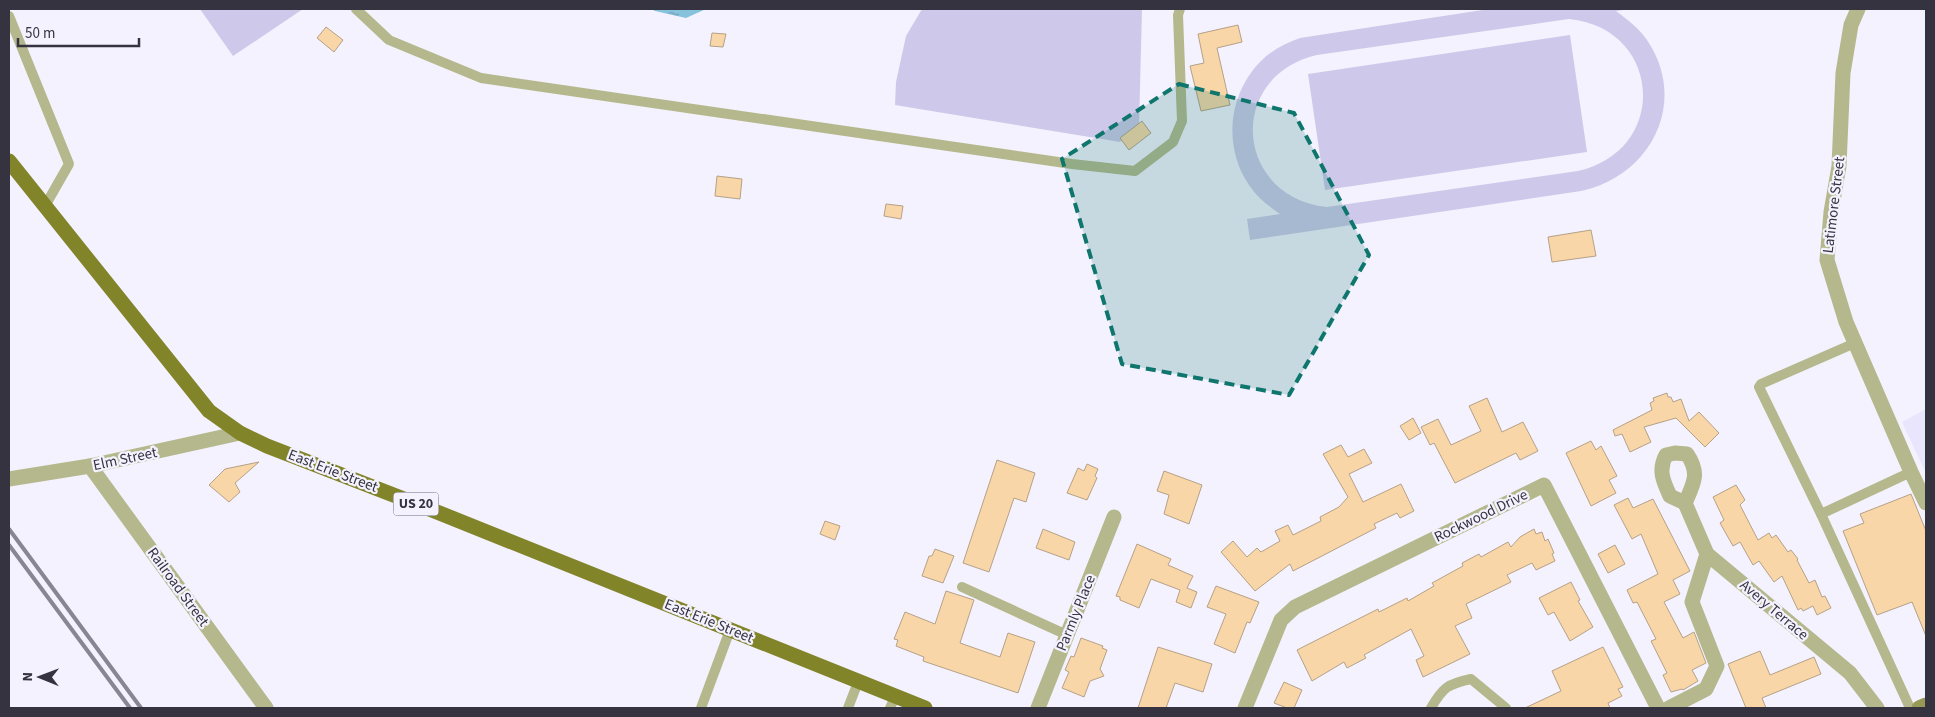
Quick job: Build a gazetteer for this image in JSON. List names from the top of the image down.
{
  "streets": {
    "main road": ["East Erie Street", "US 20"],
    "street": [
      "Latimore Street",
      "Elm Street",
      "Rockwood Drive",
      "Railroad Street",
      "Avery Terrace",
      "Parmly Place"
    ]
  },
  "crossings": [
    ["Elm Street", "East Erie Street"],
    ["Elm Street", "Railroad Street"]
  ],
  "scale_bar": "50 m",
  "north": "left"
}
